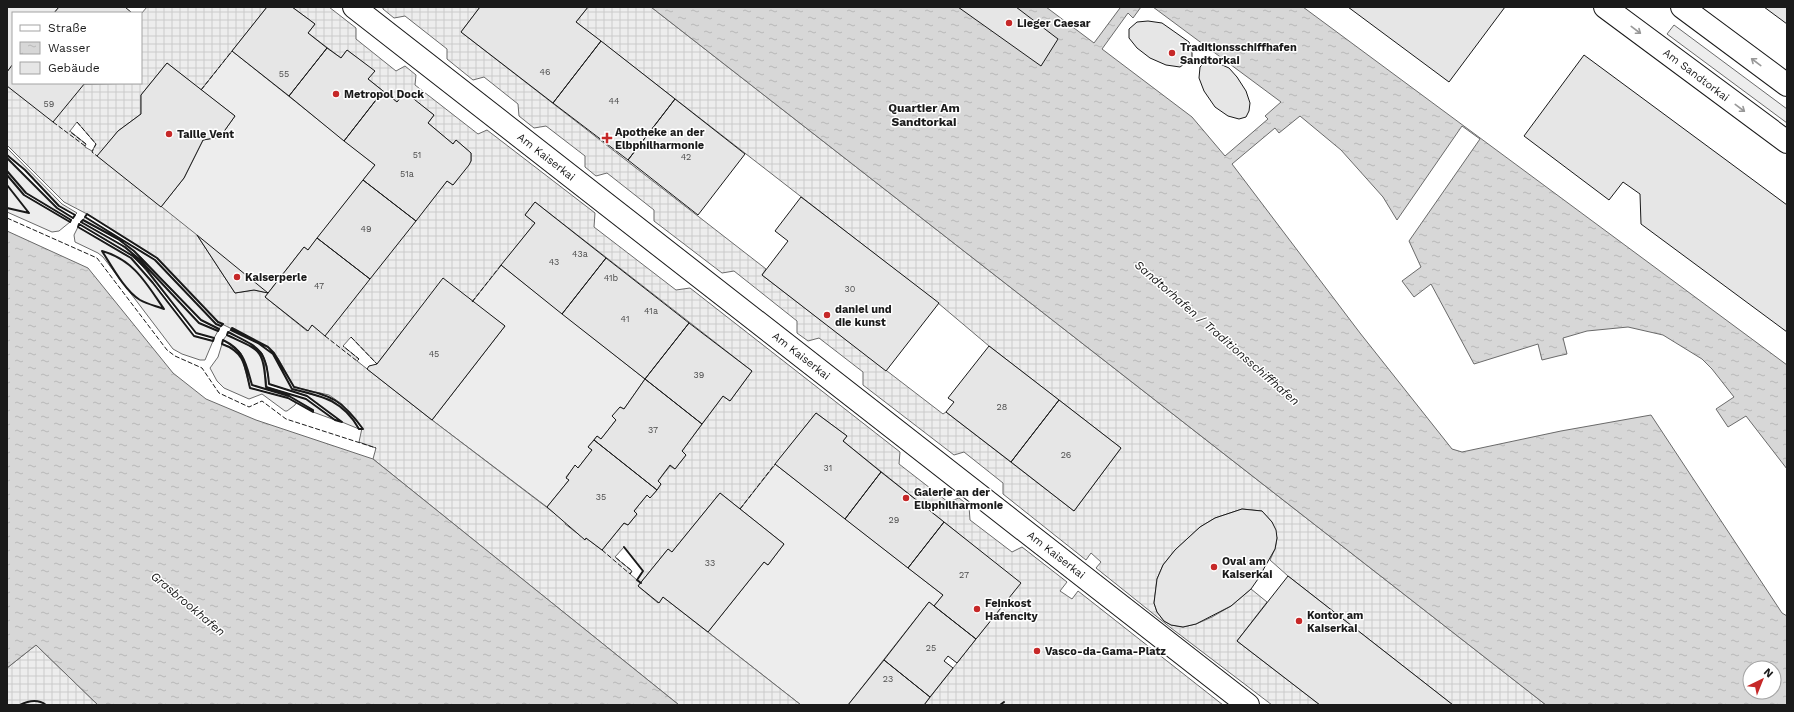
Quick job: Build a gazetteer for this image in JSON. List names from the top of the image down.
{
  "streets": {
    "street": ["Am Sandtorkai", "Am Kaiserkai"]
  },
  "districts": ["Quartier Am Sandtorkai"],
  "water": ["Sandtorhafen / Traditionsschiffhafen", "Grasbrookhafen"],
  "places": {
    "other": [
      "Lieger Caesar",
      "Traditionsschiffhafen Sandtorkai",
      "Metropol Dock",
      "Taille Vent",
      "Kaiserperle",
      "daniel und die kunst",
      "Galerie an der Elbphilharmonie",
      "Oval am Kaiserkai",
      "Feinkost Hafencity",
      "Kontor am Kaiserkai",
      "Vasco-da-Gama-Platz"
    ],
    "health": ["Apotheke an der Elbphilharmonie"]
  },
  "house_numbers": [
    "46",
    "55",
    "44",
    "59",
    "51",
    "42",
    "51a",
    "49",
    "43a",
    "43",
    "41b",
    "47",
    "30",
    "41a",
    "41",
    "45",
    "39",
    "28",
    "37",
    "26",
    "31",
    "35",
    "29",
    "33",
    "27",
    "25",
    "23"
  ],
  "legend": ["Straße", "Wasser", "Gebäude"],
  "north": "top right"
}
